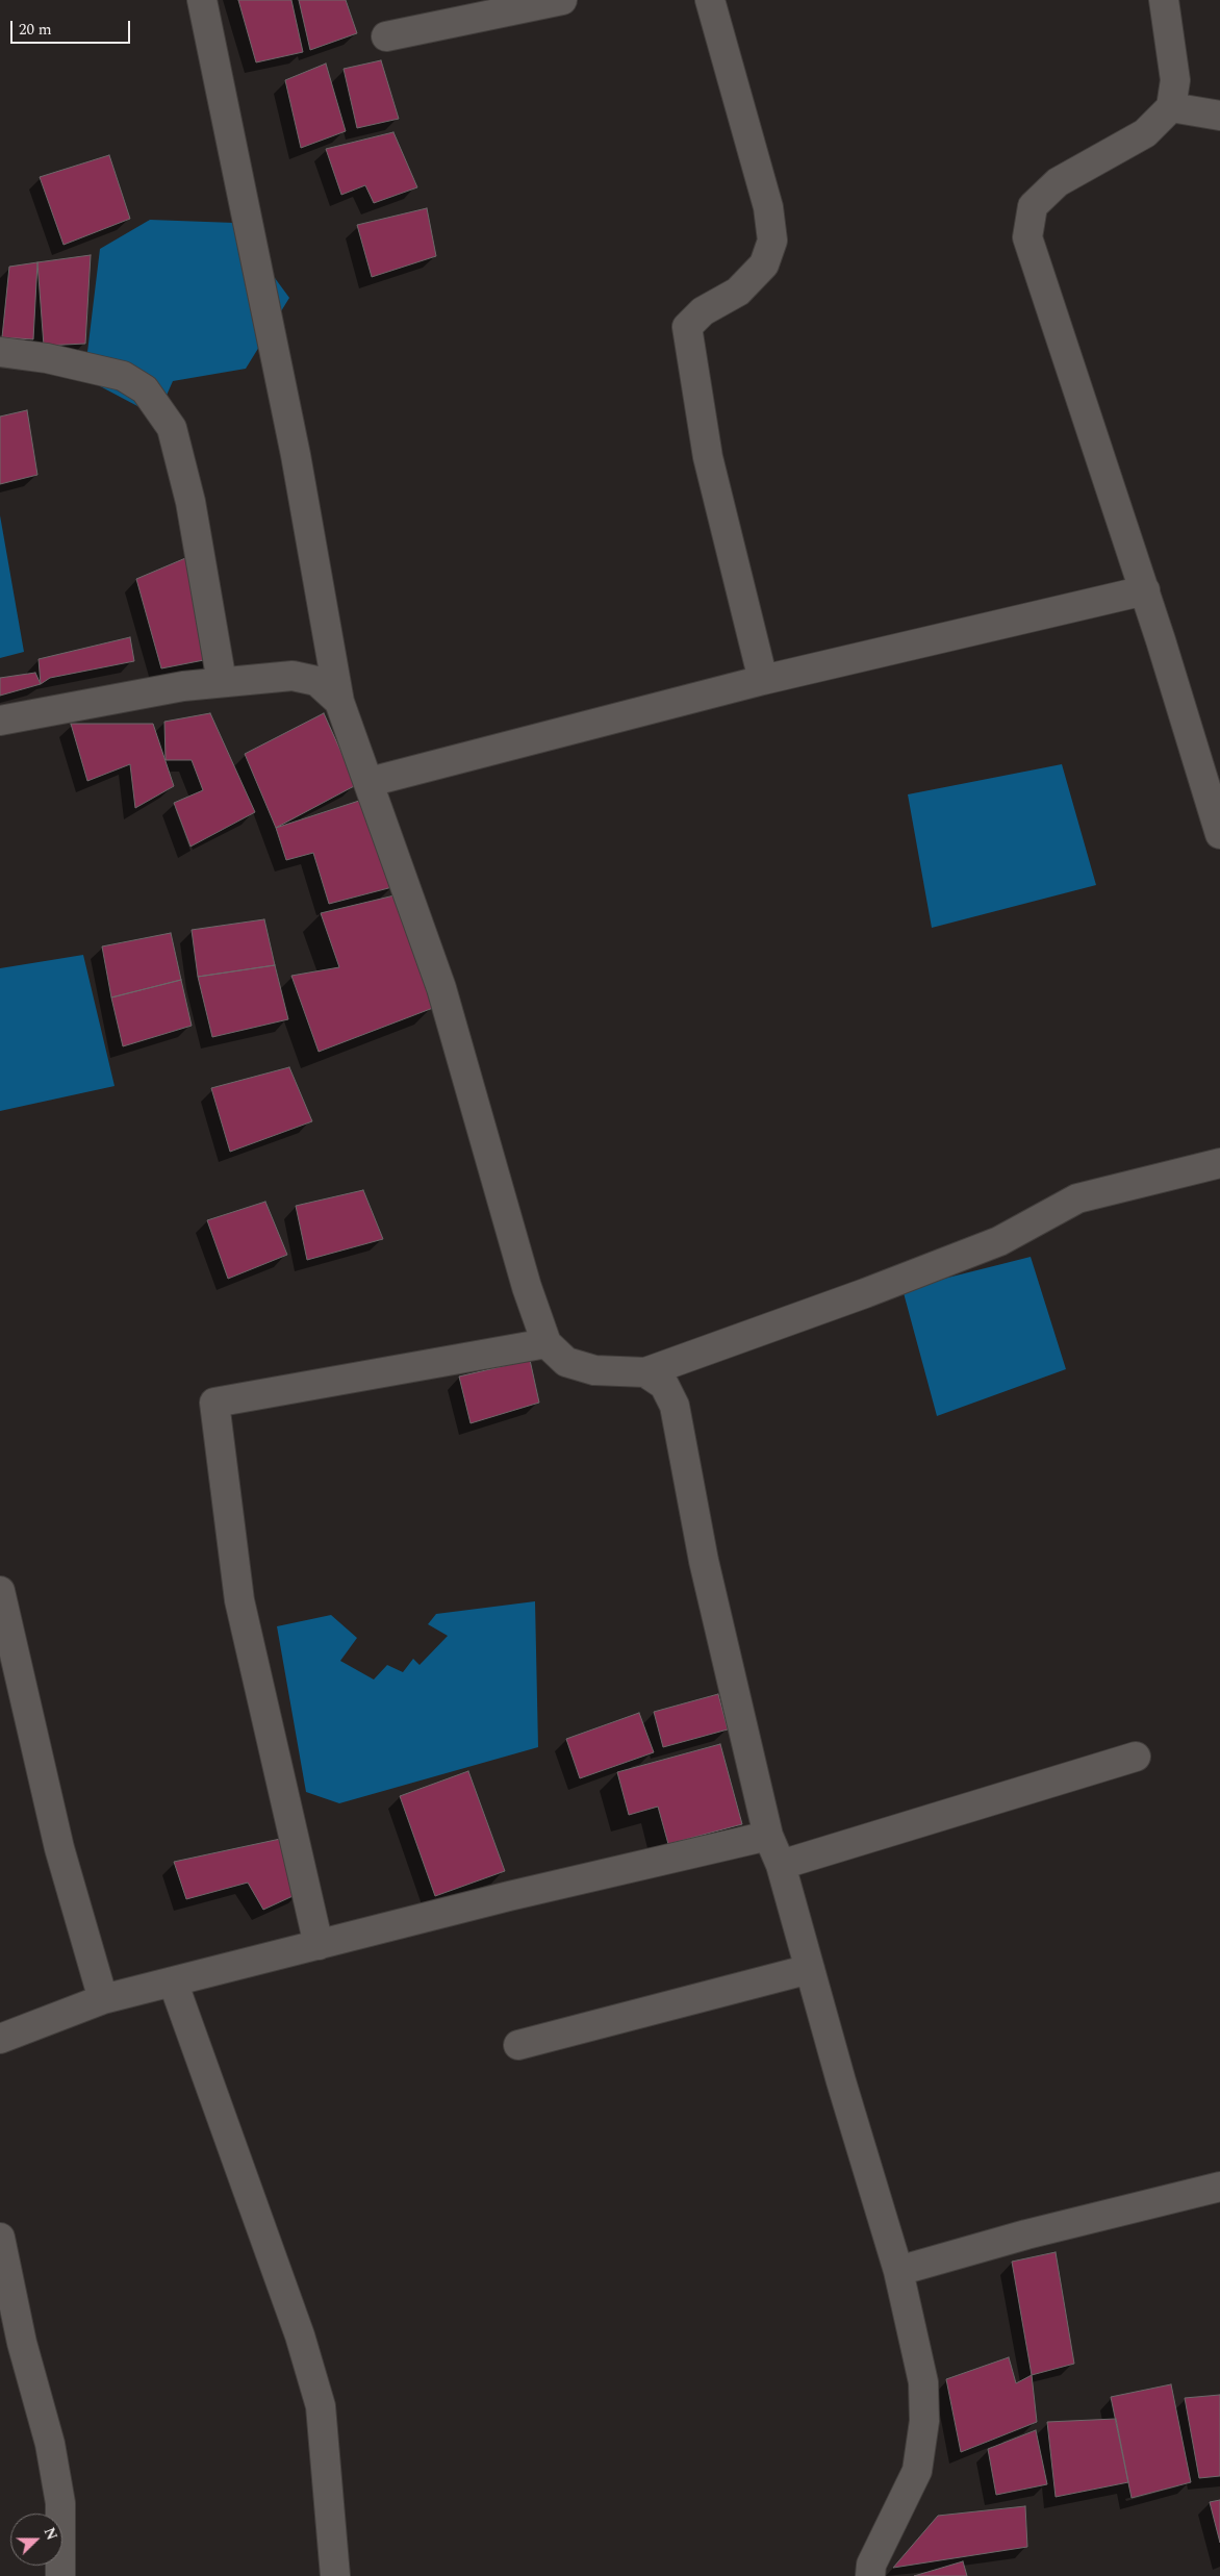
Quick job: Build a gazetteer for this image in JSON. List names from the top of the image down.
{
  "scale_bar": "20 m",
  "north": "right"
}
